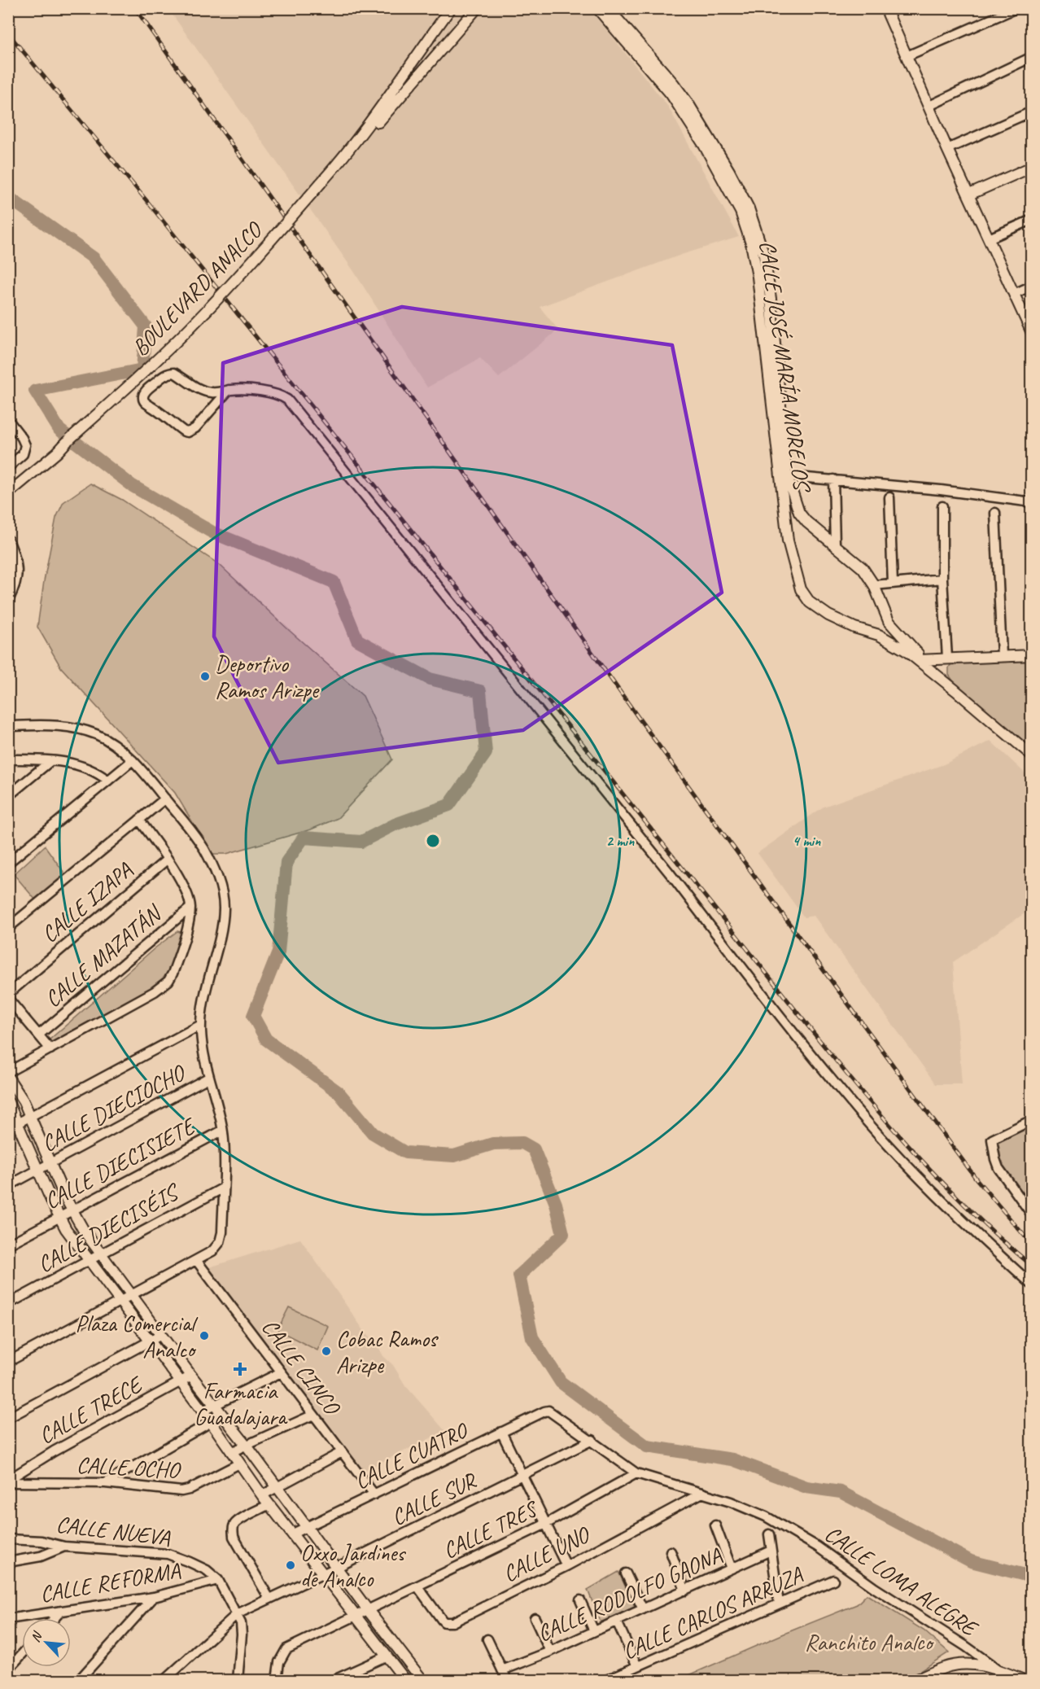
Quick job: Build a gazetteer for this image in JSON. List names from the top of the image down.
{
  "streets": {
    "street": [
      "BOULEVARD ANALCO",
      "CALLE JOSÉ MARÍA MORELOS",
      "CALLE IZAPA",
      "CALLE MAZATÁN",
      "CALLE DIECIOCHO",
      "CALLE DIECISIETE",
      "CALLE DIECISÉIS",
      "CALLE CINCO",
      "CALLE TRECE",
      "CALLE CUATRO",
      "CALLE OCHO",
      "CALLE SUR",
      "CALLE TRES",
      "CALLE NUEVA",
      "CALLE UNO",
      "CALLE LOMA ALEGRE",
      "CALLE REFORMA",
      "CALLE RODOLFO GAONA",
      "CALLE CARLOS ARRUZA"
    ]
  },
  "crossings": [
    ["CALLE CINCO", "CALLE CUATRO"],
    ["CALLE TRECE", "CALLE OCHO"],
    ["CALLE CUATRO", "CALLE LOMA ALEGRE"],
    ["CALLE SUR", "CALLE NUEVA"],
    ["CALLE SUR", "CALLE LOMA ALEGRE"],
    ["CALLE TRES", "CALLE UNO"],
    ["CALLE TRES", "CALLE LOMA ALEGRE"],
    ["CALLE NUEVA", "CALLE REFORMA"],
    ["CALLE UNO", "CALLE LOMA ALEGRE"]
  ],
  "parks": ["Ranchito Analco"],
  "places": {
    "other": [
      "Deportivo Ramos Arizpe",
      "Plaza Comercial Analco",
      "Cobac Ramos Arizpe",
      "Oxxo Jardines de Analco"
    ],
    "health": ["Farmacia Guadalajara"]
  },
  "north": "top left",
  "rings": ["2 min", "4 min"]
}
